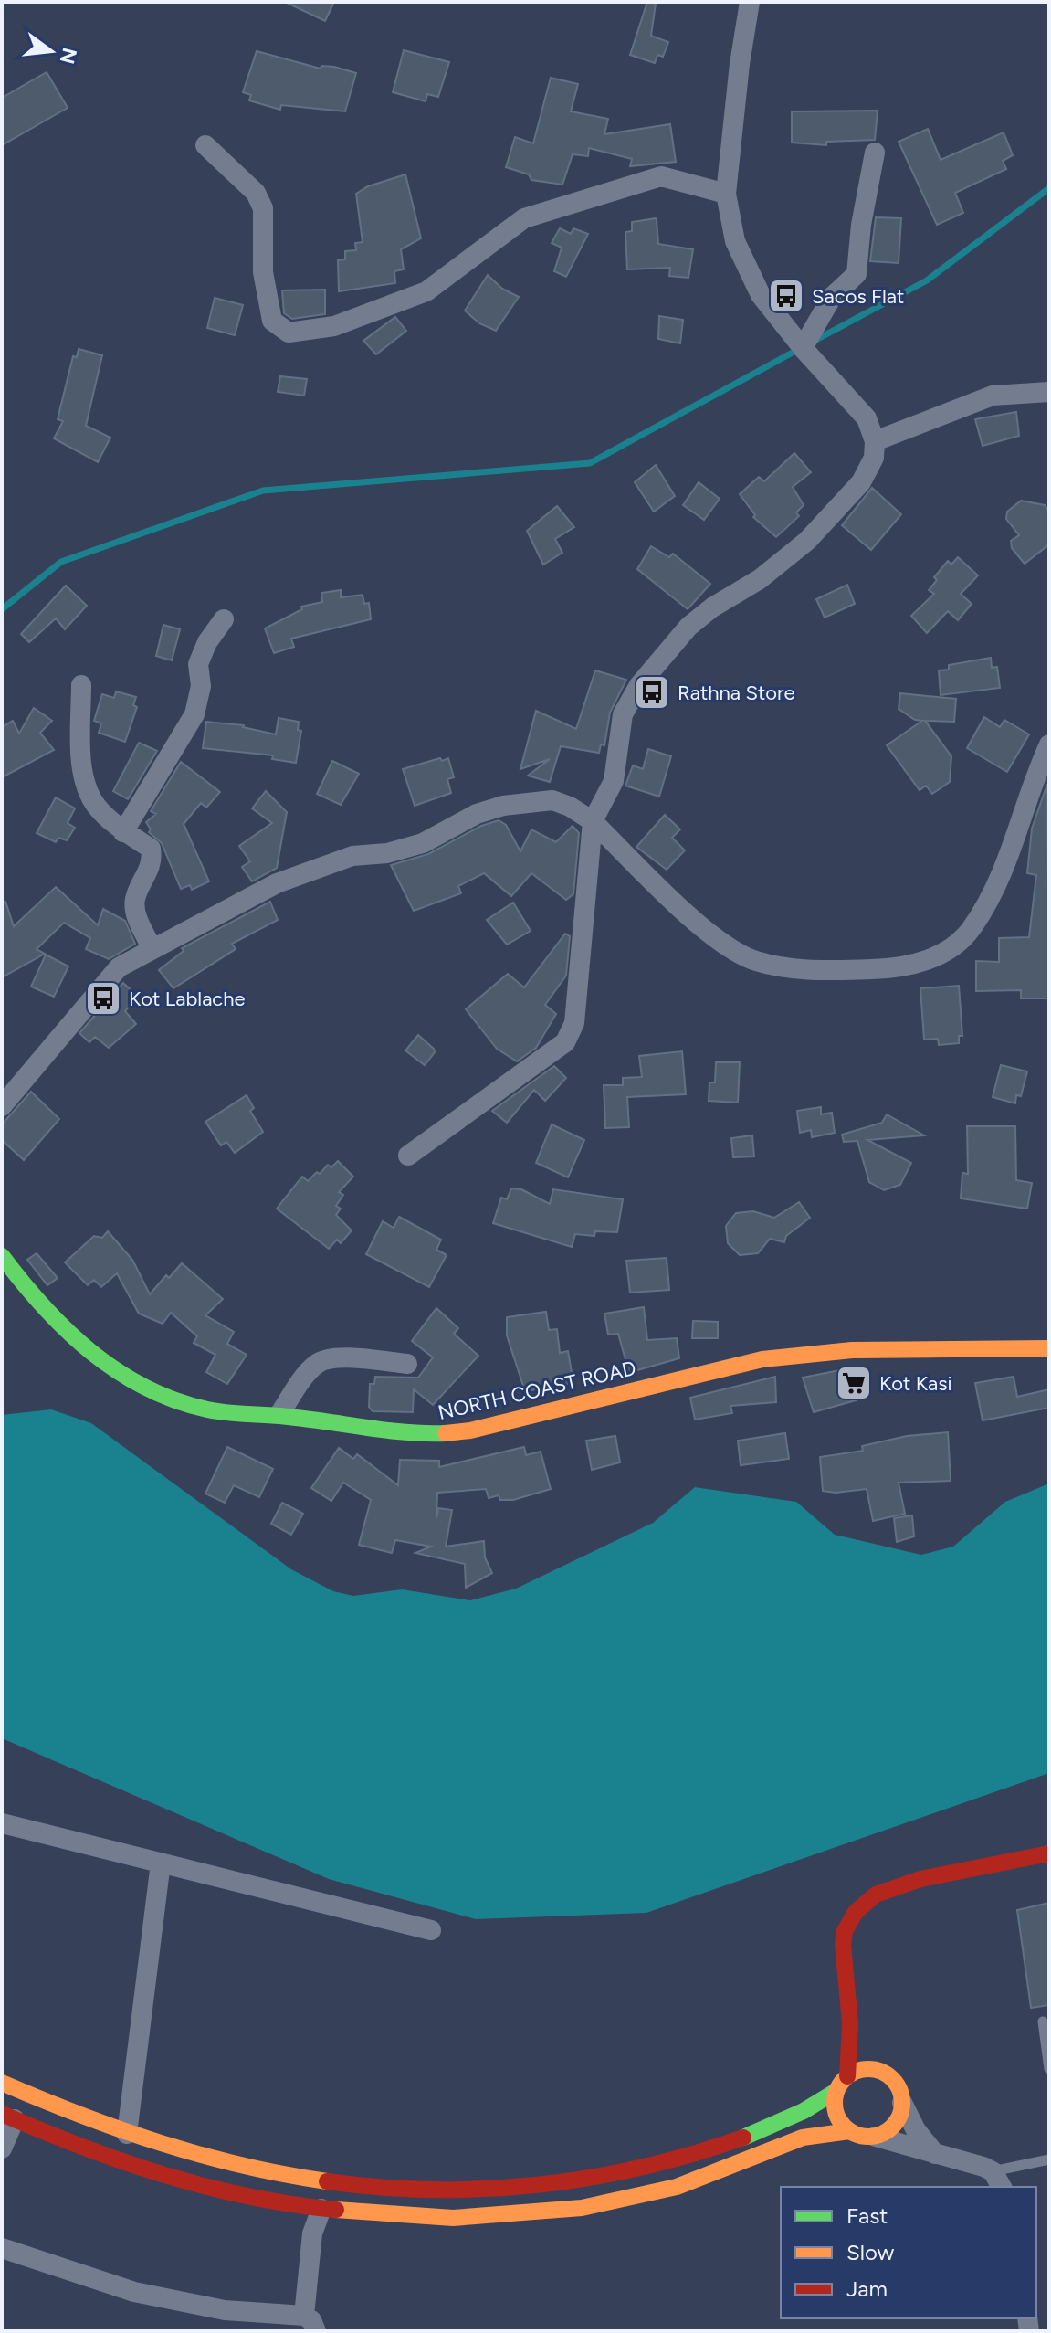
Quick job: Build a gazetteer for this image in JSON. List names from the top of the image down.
{
  "streets": {
    "street": ["NORTH COAST ROAD"]
  },
  "places": {
    "bus stop": ["Sacos Flat", "Rathna Store", "Kot Lablache"],
    "supermarket": ["Kot Kasi"]
  },
  "legend": ["Fast", "Slow", "Jam"],
  "north": "right"
}
